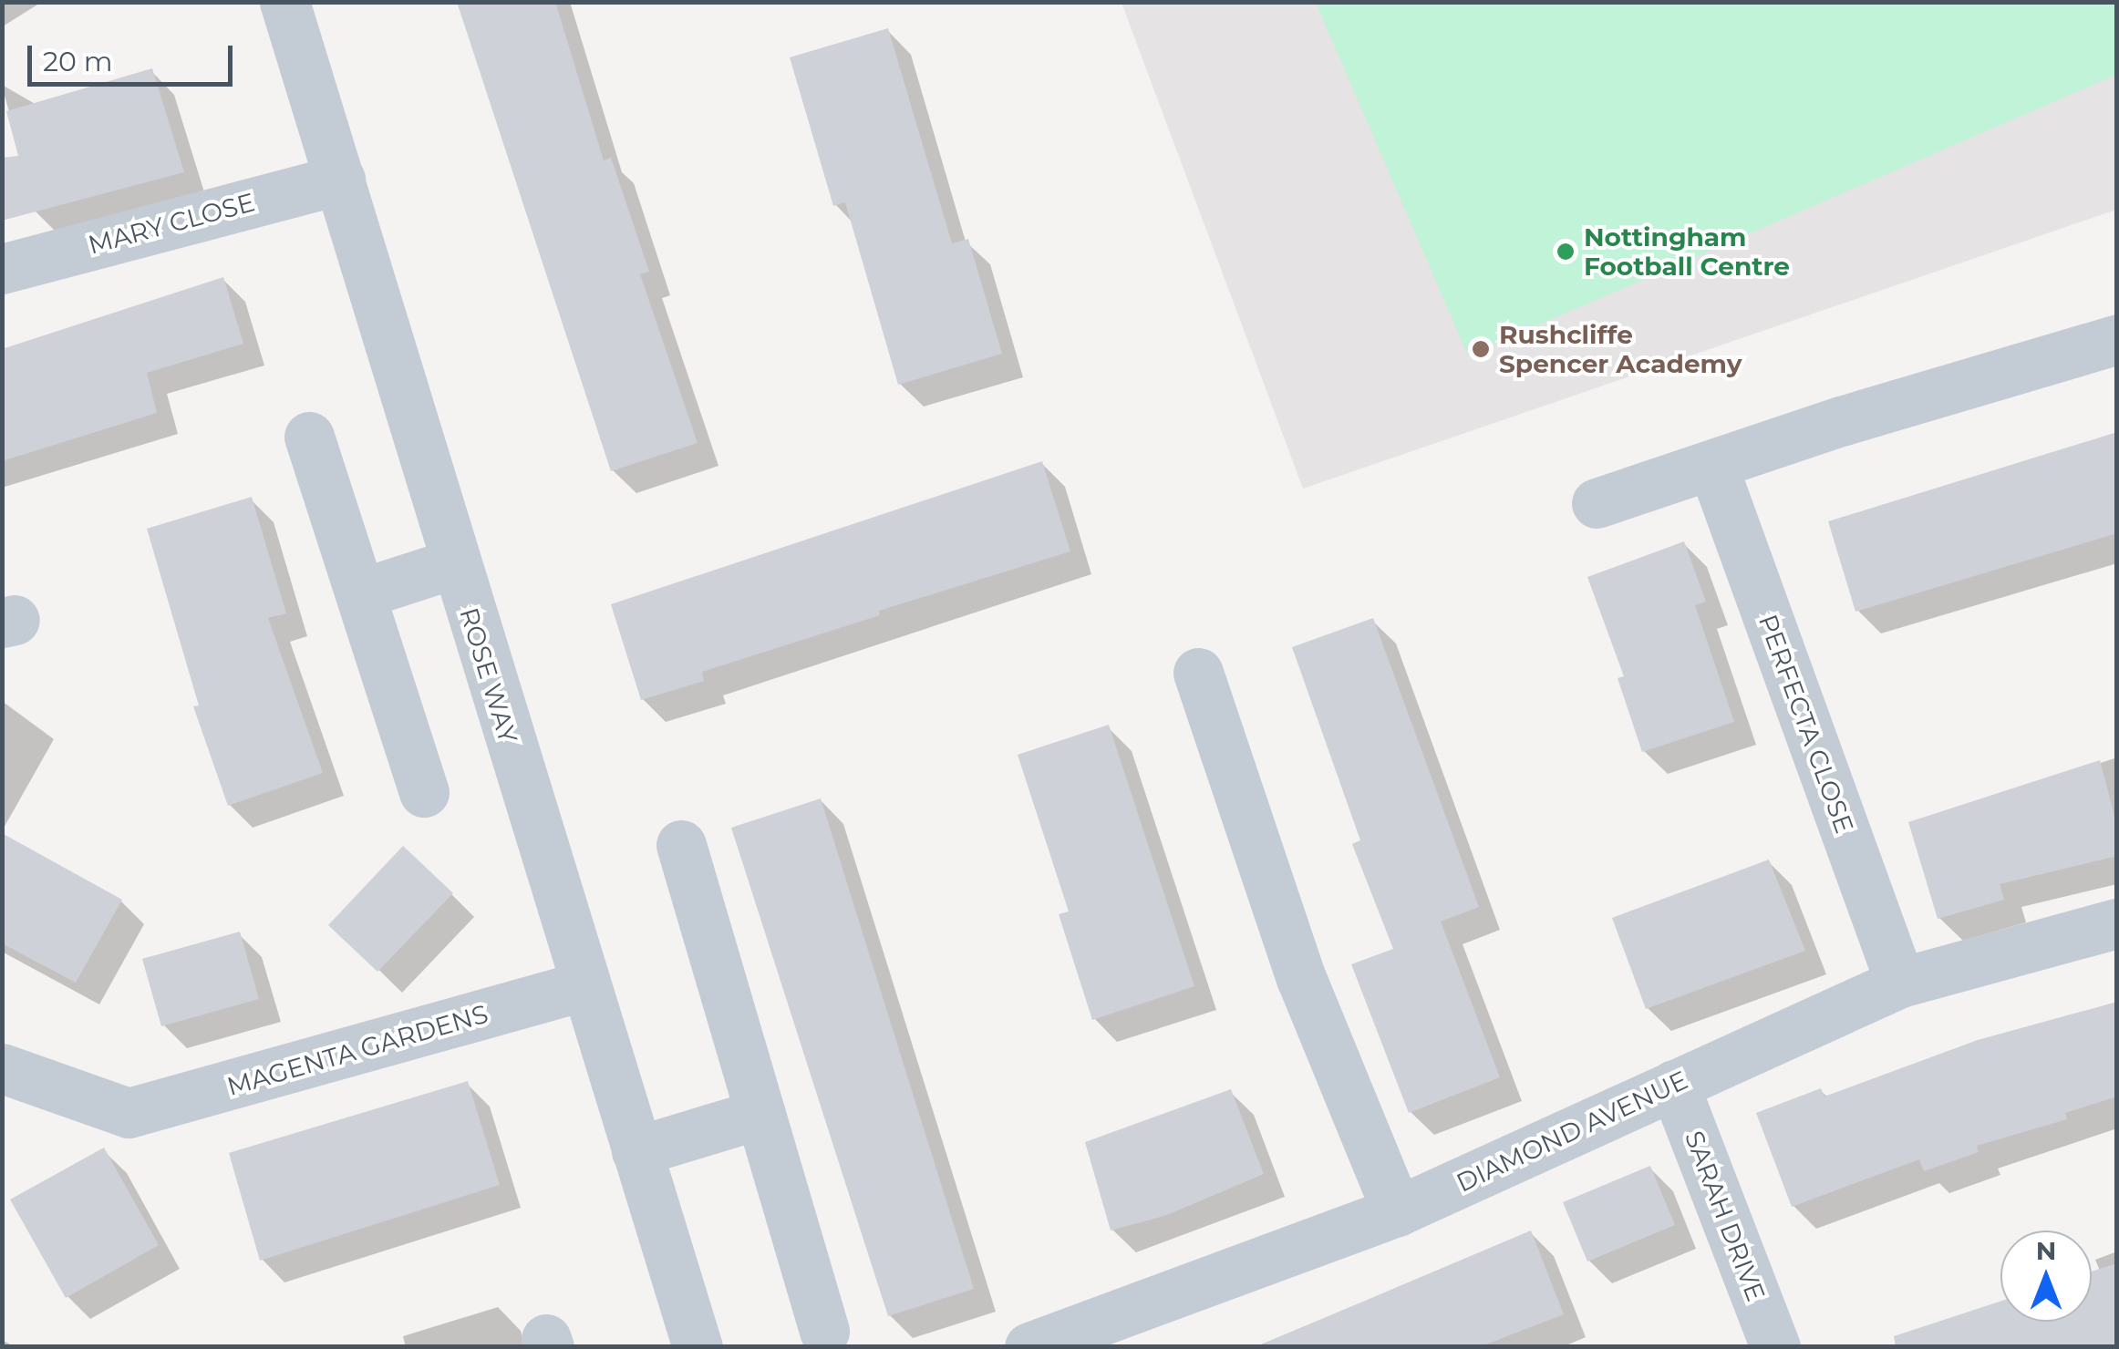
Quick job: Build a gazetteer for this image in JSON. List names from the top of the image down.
{
  "streets": {
    "street": [
      "MARY CLOSE",
      "ROSE WAY",
      "PERFECTA CLOSE",
      "MAGENTA GARDENS",
      "DIAMOND AVENUE",
      "SARAH DRIVE"
    ]
  },
  "crossings": [
    ["MARY CLOSE", "ROSE WAY"],
    ["ROSE WAY", "MAGENTA GARDENS"],
    ["PERFECTA CLOSE", "DIAMOND AVENUE"],
    ["DIAMOND AVENUE", "SARAH DRIVE"]
  ],
  "places": ["Nottingham Football Centre", "Rushcliffe Spencer Academy"],
  "scale_bar": "20 m",
  "north": "top"
}
